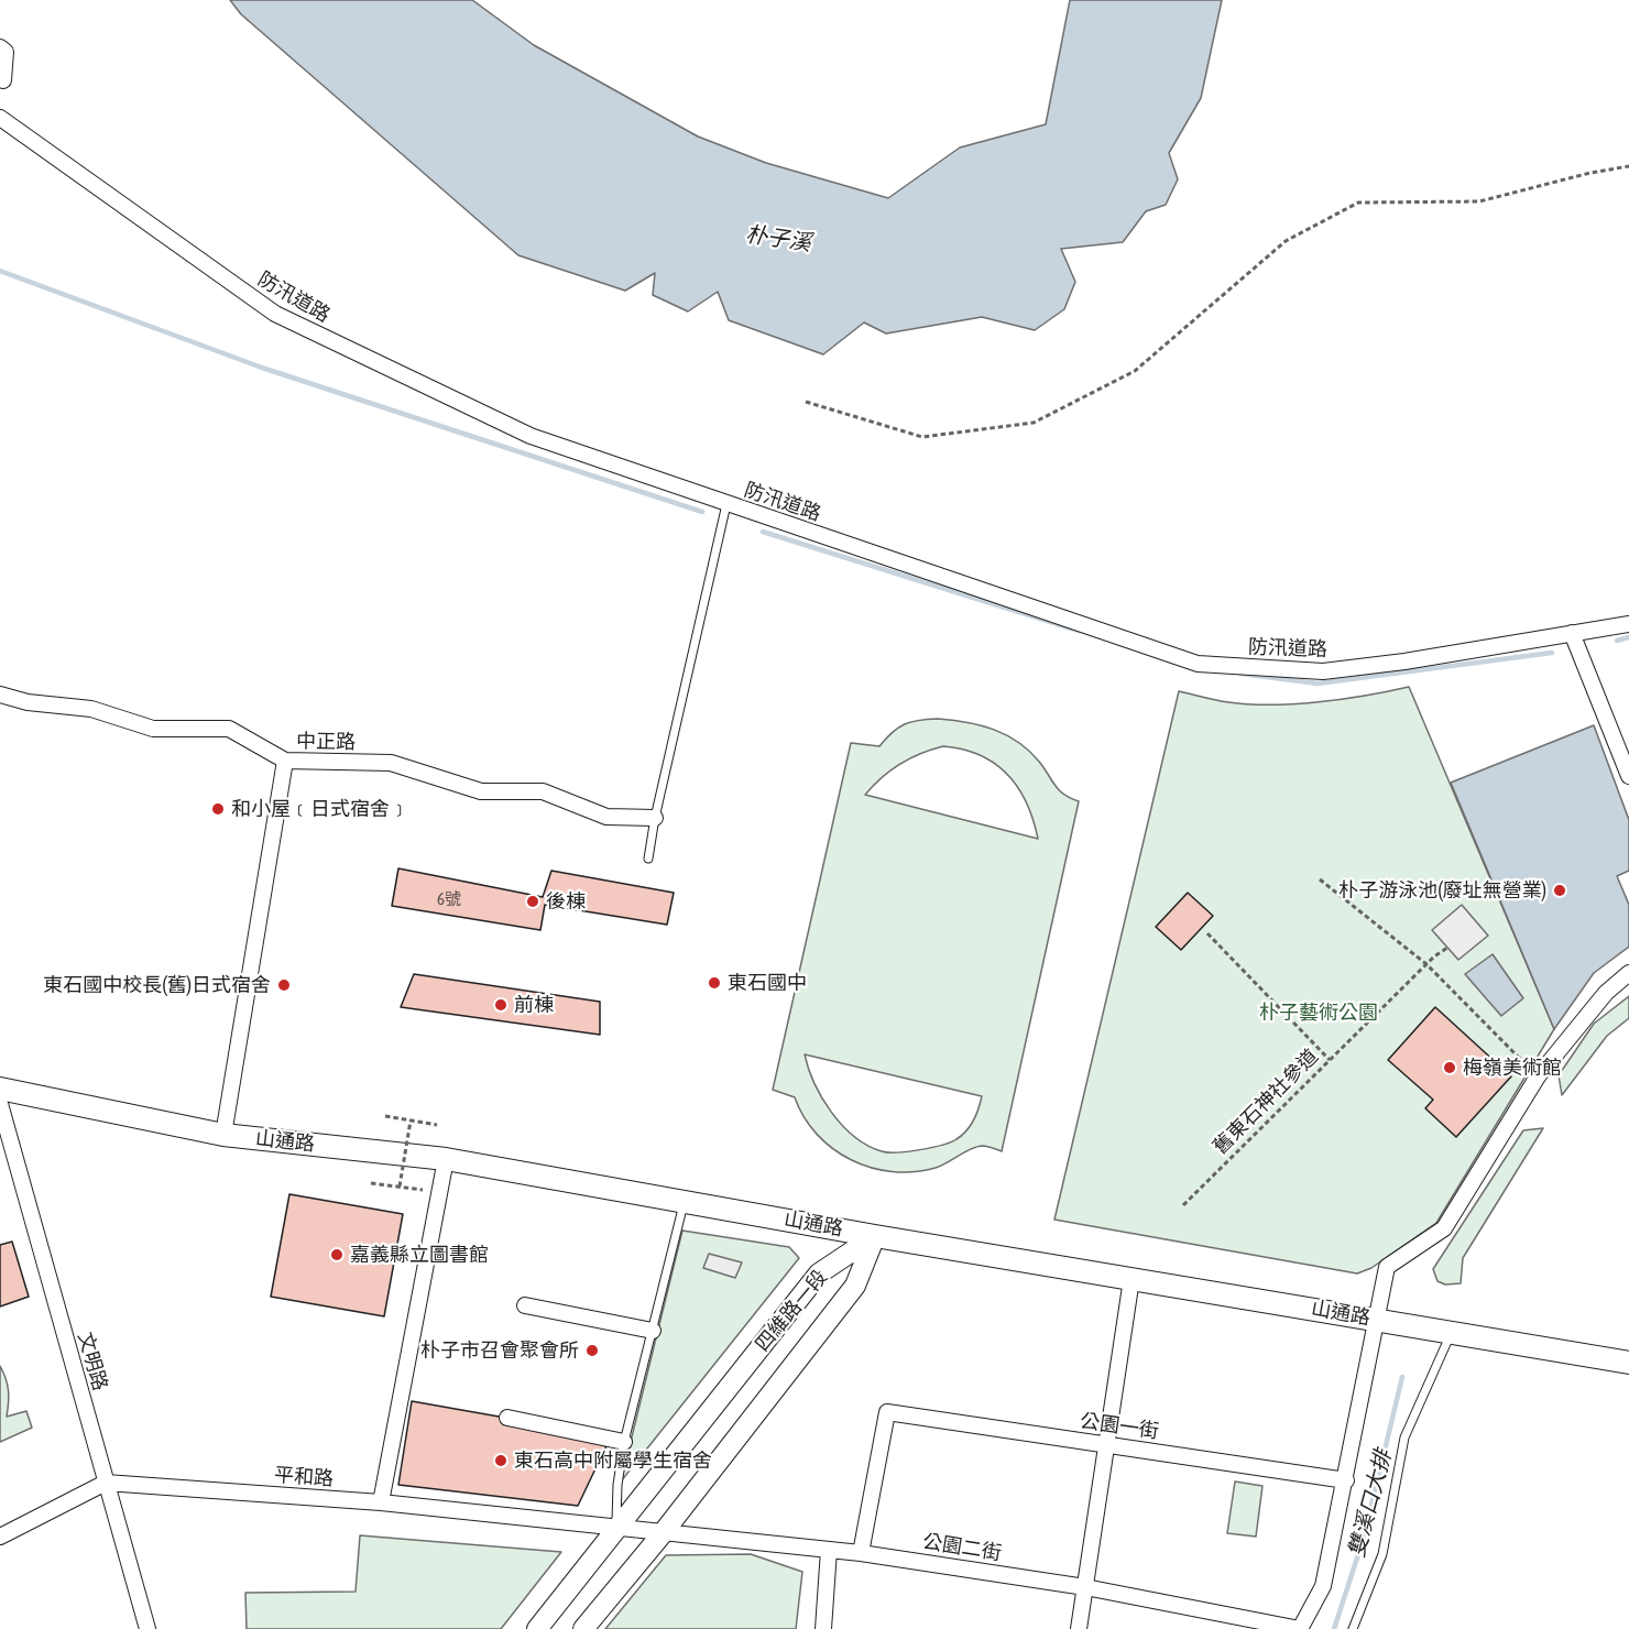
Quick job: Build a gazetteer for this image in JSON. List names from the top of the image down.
{
  "streets": {
    "main road": ["山通路"],
    "street": [
      "防汛道路",
      "中正路",
      "四維路一段",
      "文明路",
      "公園一街",
      "平和路",
      "公園二街"
    ],
    "path": ["舊東石神社參道"]
  },
  "crossings": [
    ["山通路", "四維路一段"],
    ["山通路", "公園二街"],
    ["四維路一段", "平和路"],
    ["四維路一段", "公園二街"],
    ["文明路", "平和路"],
    ["公園一街", "公園二街"],
    ["平和路", "公園二街"]
  ],
  "water": ["朴子溪", "雙溪口大排"],
  "parks": ["朴子藝術公園"],
  "places": [
    "和小屋﹝日式宿舍﹞",
    "朴子游泳池(廢址無營業)",
    "後棟",
    "東石國中",
    "東石國中校長(舊)日式宿舍",
    "前棟",
    "梅嶺美術館",
    "嘉義縣立圖書館",
    "朴子市召會聚會所",
    "東石高中附屬學生宿舍"
  ],
  "house_numbers": ["6號"]
}
